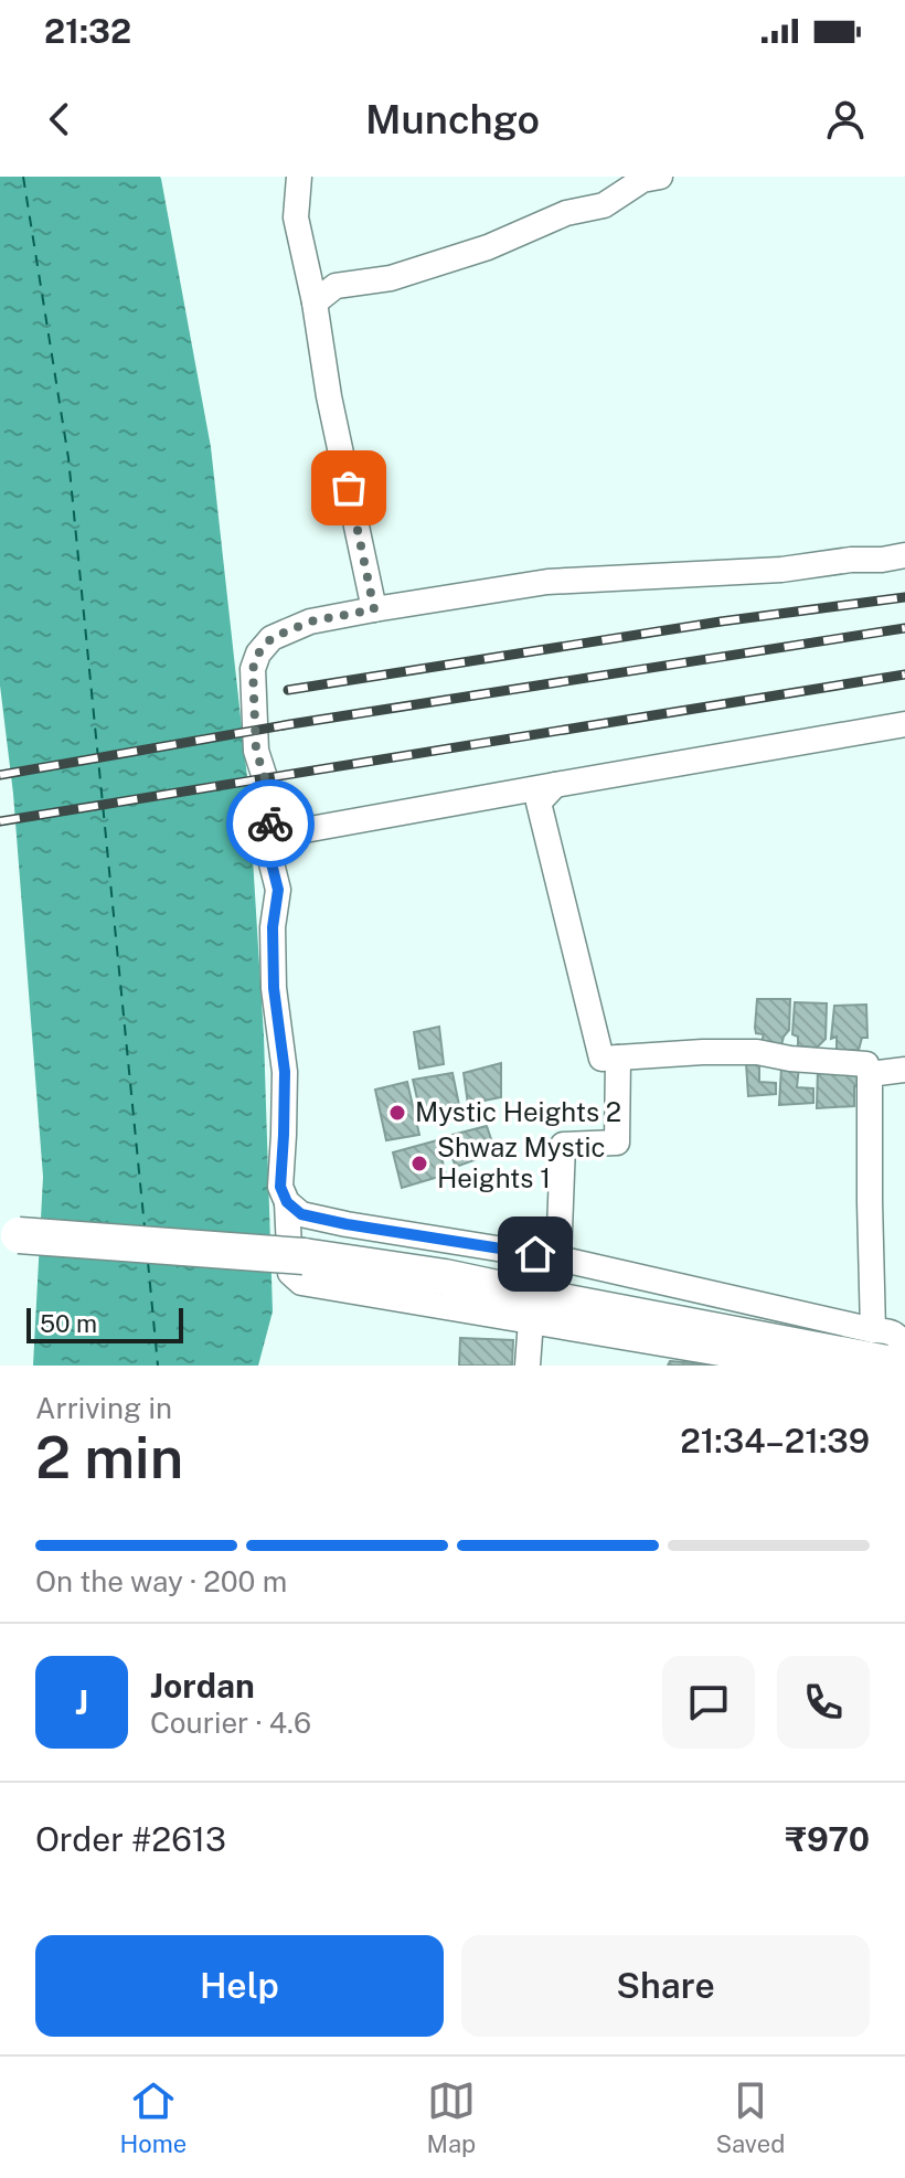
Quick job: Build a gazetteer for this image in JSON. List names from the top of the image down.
{
  "places": ["Mystic Heights 2", "Shwaz Mystic Heights 1"],
  "scale_bar": "50 m",
  "page": {
    "status": "21:32",
    "header": "Munchgo",
    "scale": "50 m",
    "heading": ["2 min", "Arriving in", "21:34–21:39"],
    "panel": [
      "Jordan",
      "Courier · 4.6",
      "Order #2613",
      "₹970"
    ],
    "bar": "On the way · 200 m",
    "round": "J",
    "buttons": ["Help", "Share"],
    "tabs": ["Home", "Map", "Saved"]
  }
}
